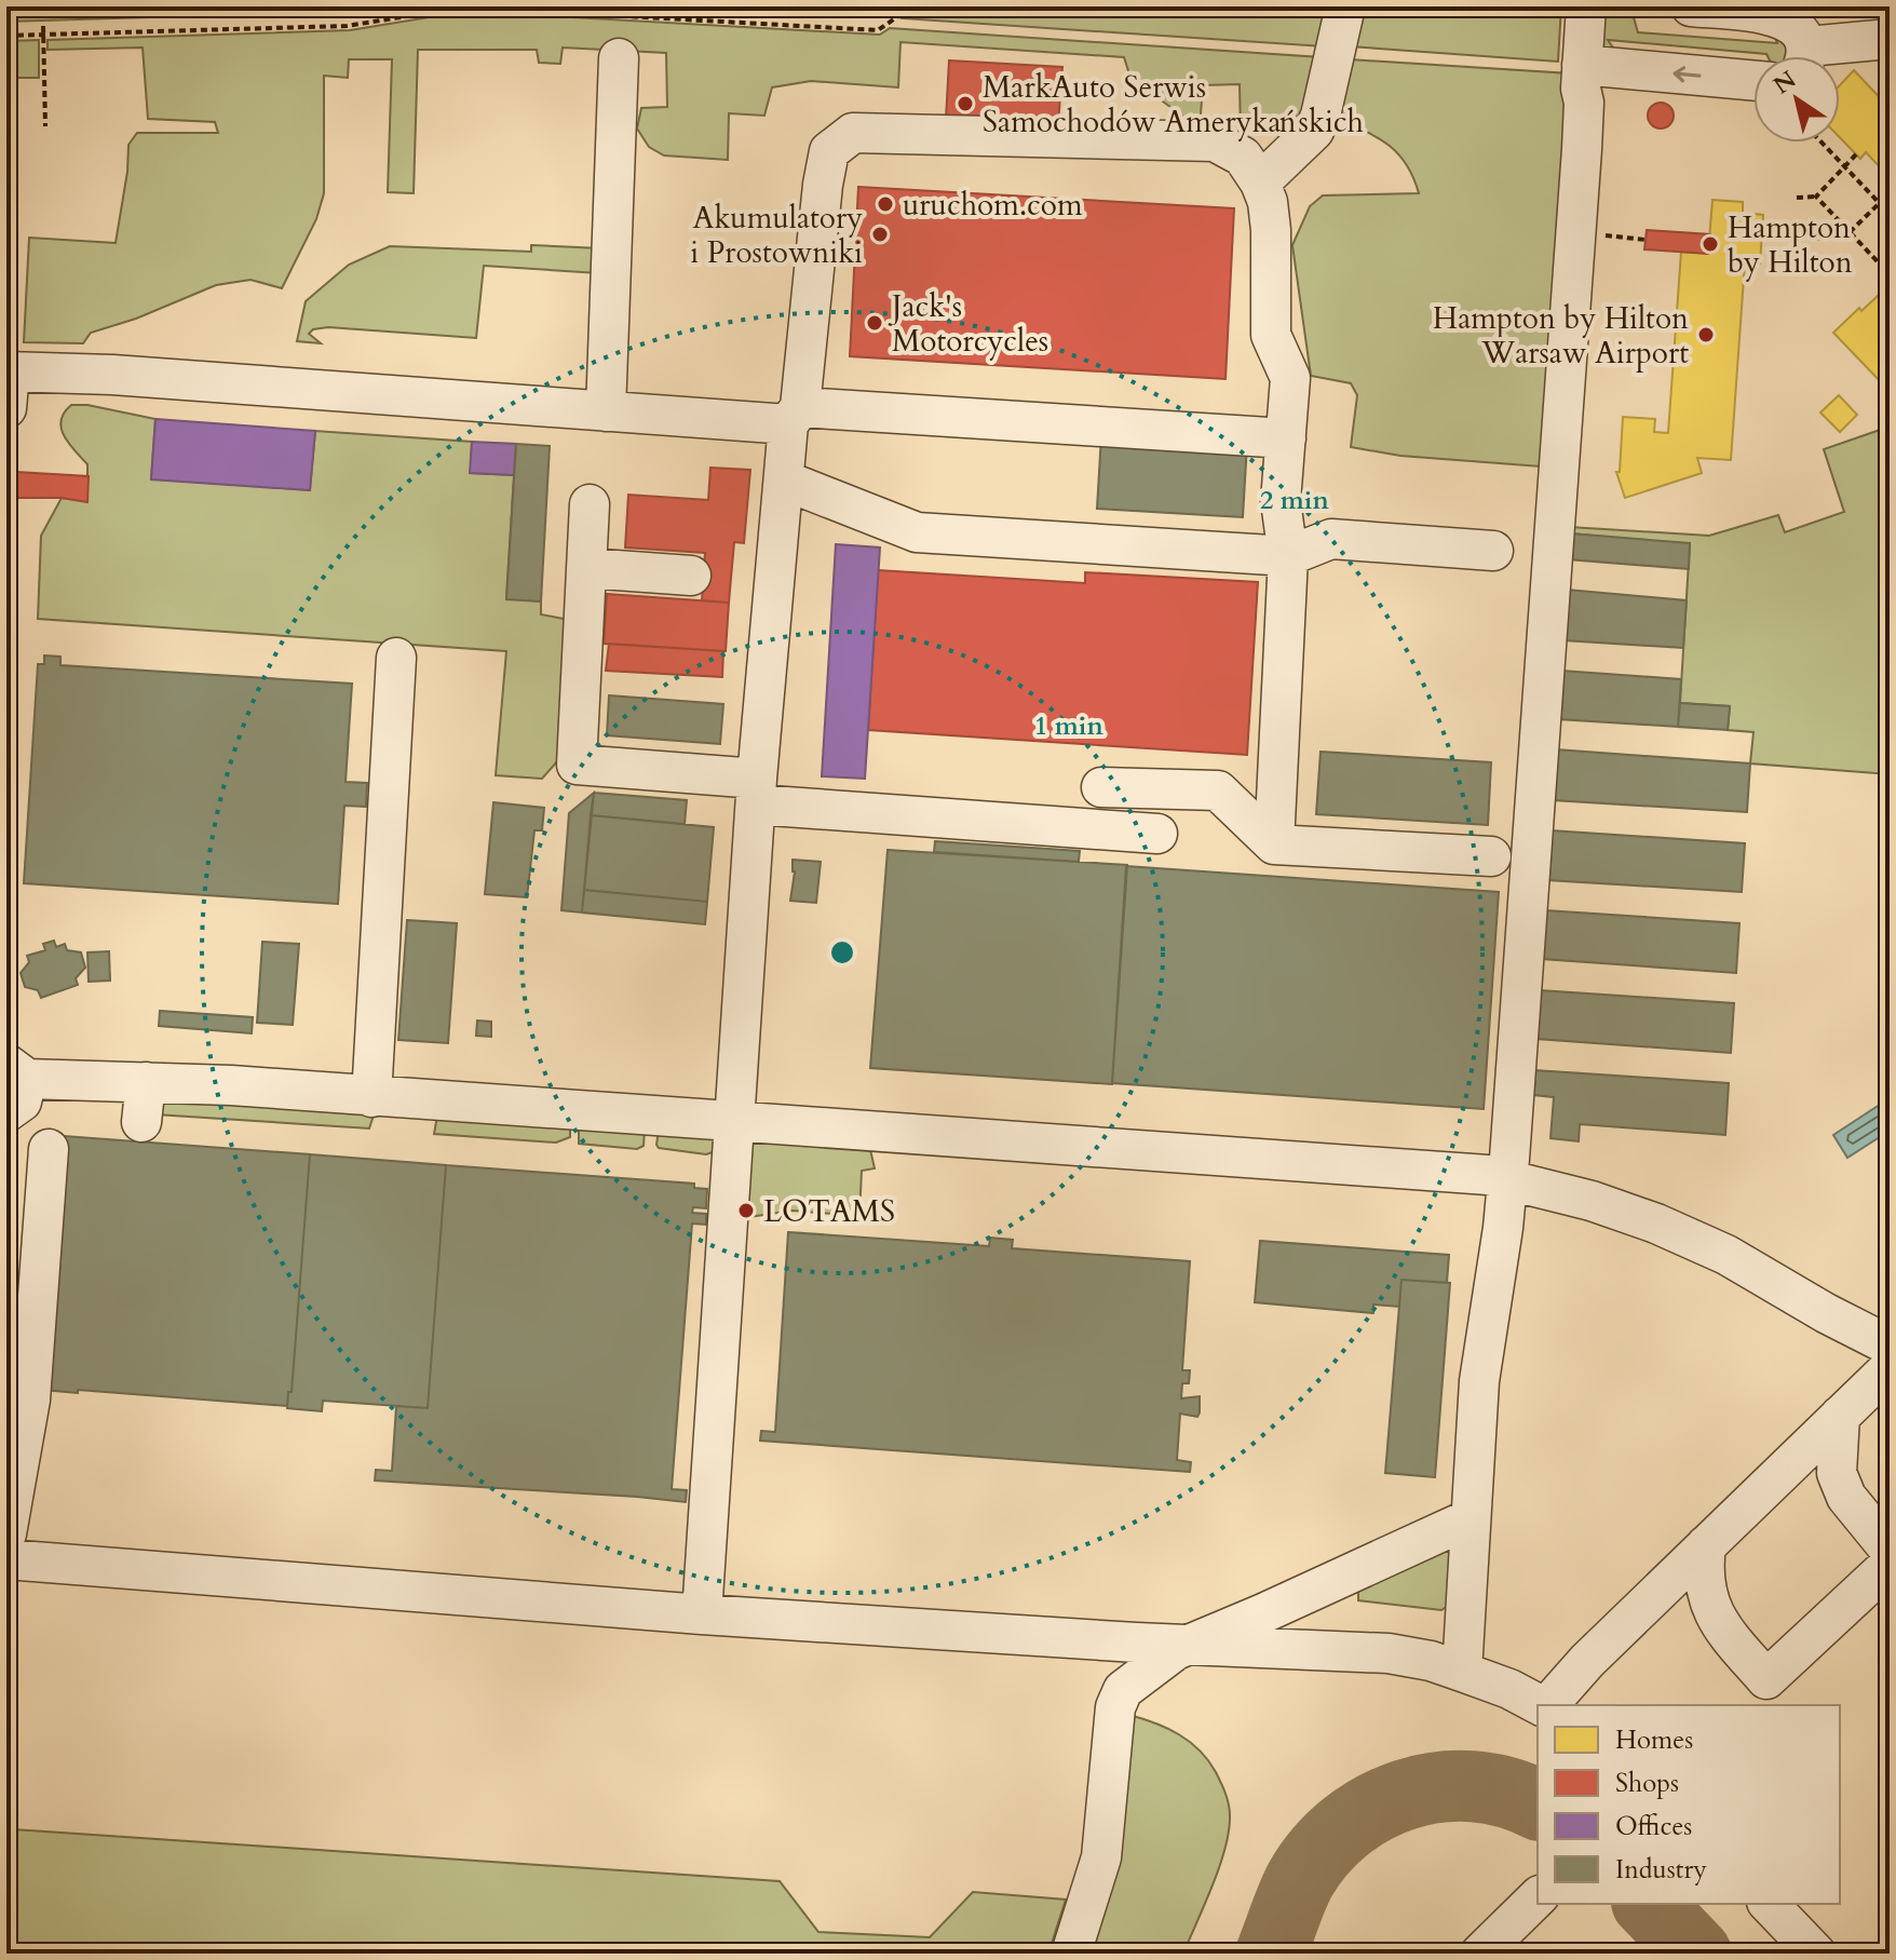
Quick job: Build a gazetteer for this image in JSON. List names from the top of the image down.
{
  "places": [
    "MarkAuto Serwis Samochodów Amerykańskich",
    "uruchom.com",
    "Akumulatory i Prostowniki",
    "Hampton by Hilton",
    "Jack's Motorcycles",
    "Hampton by Hilton Warsaw Airport",
    "LOTAMS"
  ],
  "legend": [
    "Homes",
    "Shops",
    "Offices",
    "Industry"
  ],
  "north": "top left",
  "rings": ["2 min", "1 min"]
}
